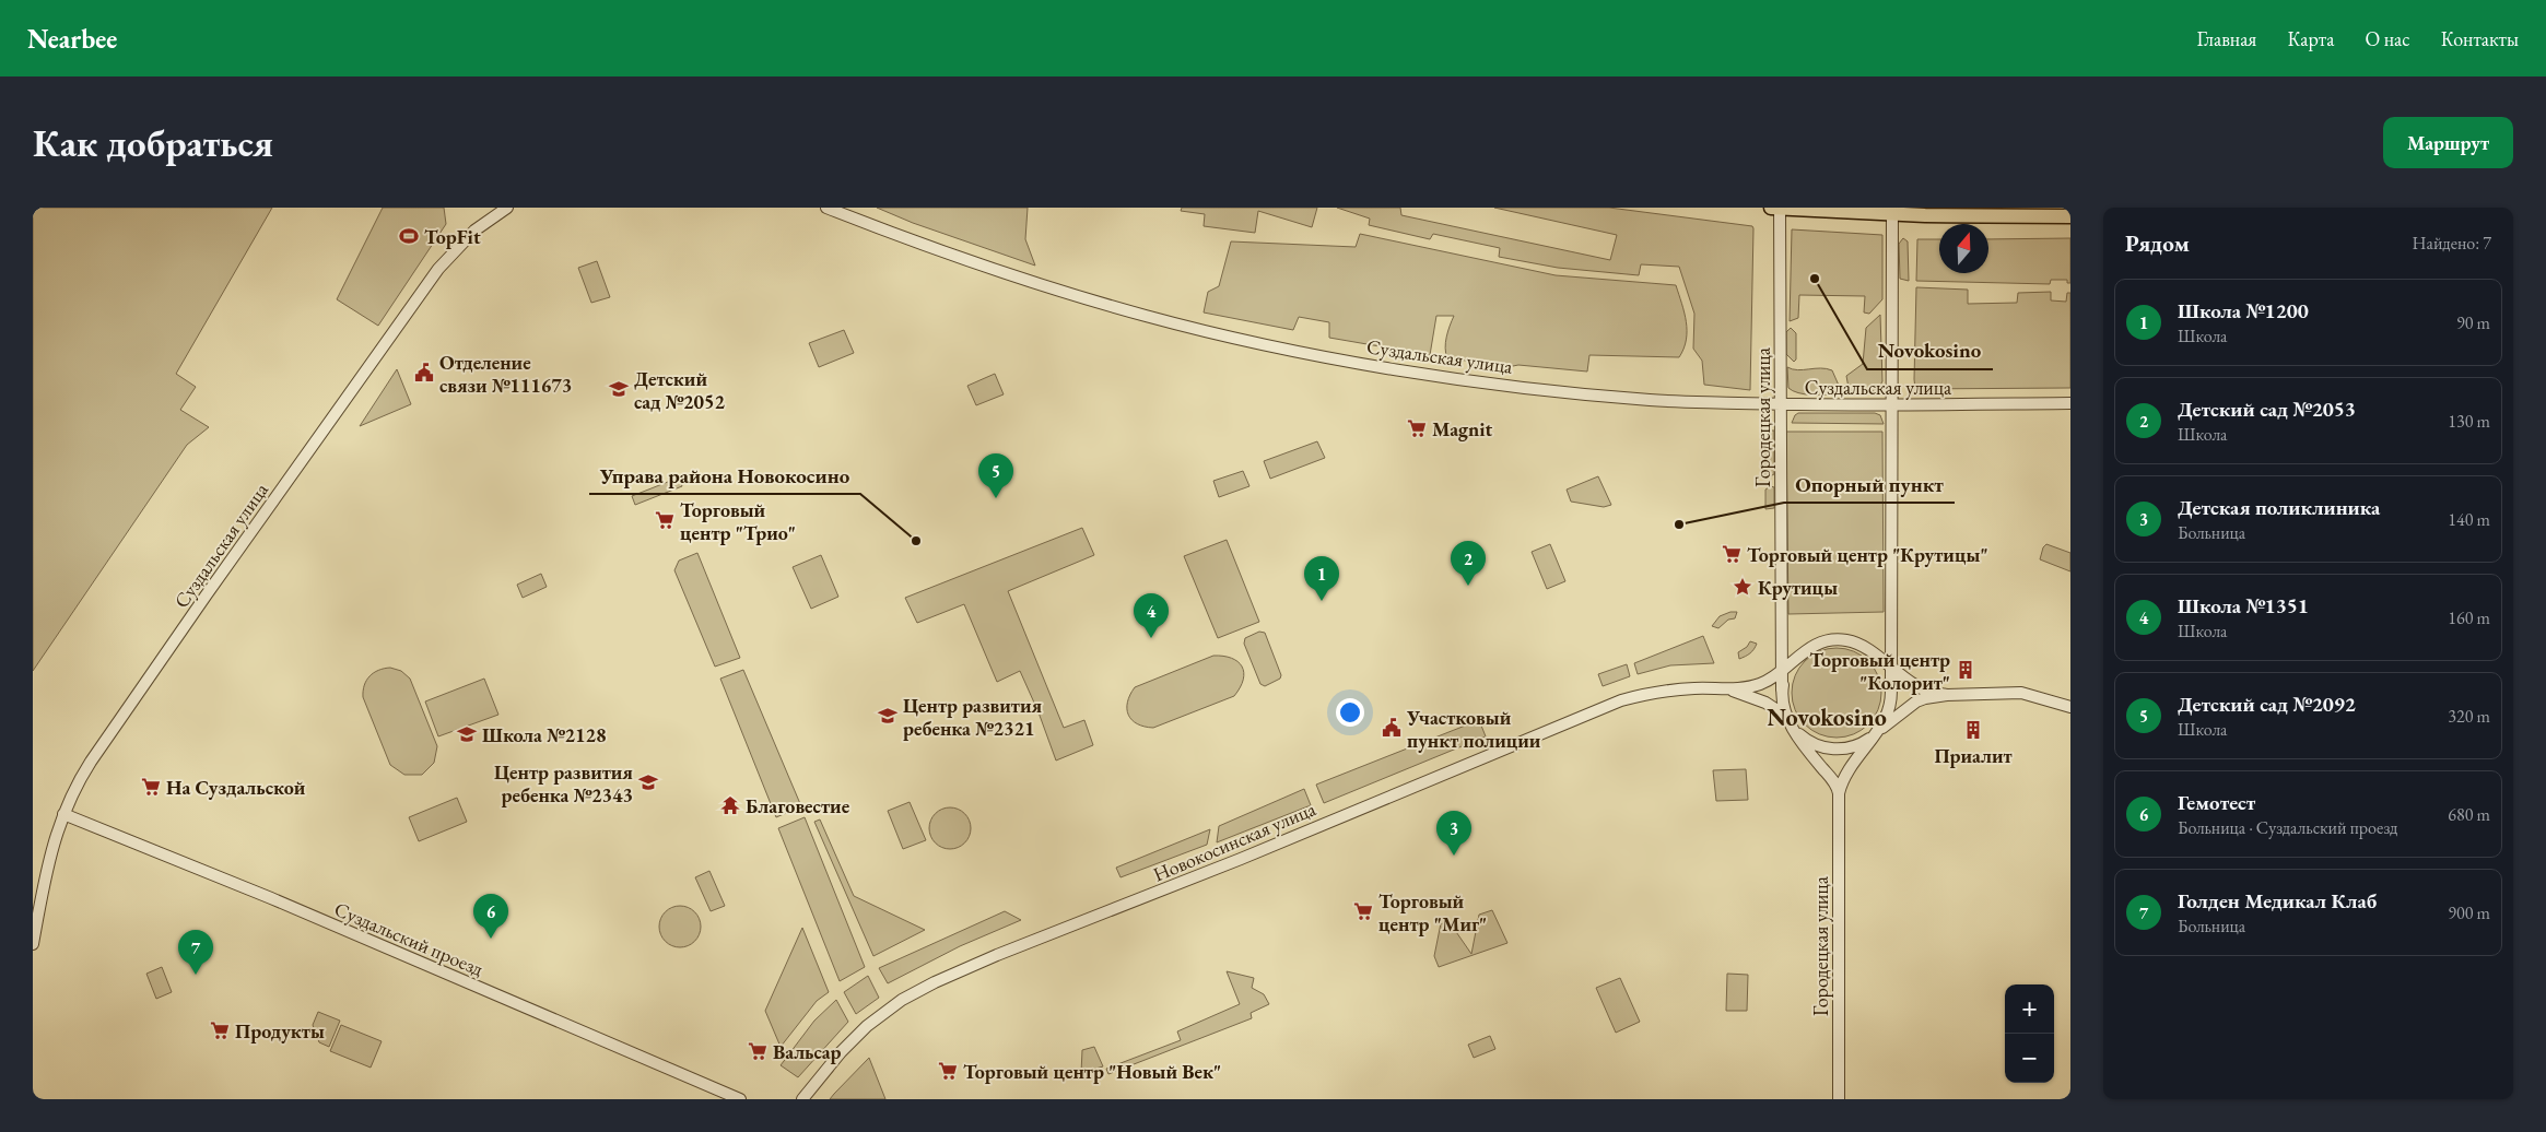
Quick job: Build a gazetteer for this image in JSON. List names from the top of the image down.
{
  "streets": {
    "street": [
      "Суздальская улица",
      "Городецкая улица",
      "Новокосинская улица",
      "Суздальский проезд"
    ]
  },
  "crossings": [
    ["Суздальская улица", "Городецкая улица"],
    ["Суздальская улица", "Суздальский проезд"],
    ["Городецкая улица", "Новокосинская улица"]
  ],
  "districts": ["Novokosino"],
  "places": {
    "sports": ["TopFit"],
    "other": ["Novokosino", "Опорный пункт", "Управа района Новокосино"],
    "public building": ["Отделение связи №111673", "Участковый пункт полиции"],
    "school or university": [
      "Детский сад №2052",
      "Центр развития ребенка №2321",
      "Школа №2128",
      "Центр развития ребенка №2343"
    ],
    "supermarket": [
      "Magnit",
      "Торговый центр \"Трио\"",
      "Торговый центр \"Крутицы\"",
      "На Суздальской",
      "Торговый центр \"Миг\"",
      "Продукты",
      "Вальсар",
      "Торговый центр \"Новый Век\""
    ],
    "place": ["Крутицы"],
    "building": ["Торговый центр \"Колорит\"", "Приалит"],
    "temple": ["Благовестие"]
  },
  "north": "top",
  "page": {
    "header": "Nearbee",
    "nav": [
      "Главная",
      "Карта",
      "О нас",
      "Контакты"
    ],
    "buttons": "Маршрут",
    "title": "Как добраться",
    "heading": ["Рядом", "Найдено: 7"],
    "list": [
      {
        "mark": "1",
        "name": "Школа №1200",
        "note": "Школа",
        "value": "90 m"
      },
      {
        "mark": "2",
        "name": "Детский сад №2053",
        "note": "Школа",
        "value": "130 m"
      },
      {
        "mark": "3",
        "name": "Детская поликлиника",
        "note": "Больница",
        "value": "140 m"
      },
      {
        "mark": "4",
        "name": "Школа №1351",
        "note": "Школа",
        "value": "160 m"
      },
      {
        "mark": "5",
        "name": "Детский сад №2092",
        "note": "Школа",
        "value": "320 m"
      },
      {
        "mark": "6",
        "name": "Гемотест",
        "note": "Больница · Суздальский проезд",
        "value": "680 m"
      },
      {
        "mark": "7",
        "name": "Голден Медикал Клаб",
        "note": "Больница",
        "value": "900 m"
      }
    ],
    "pins": [
      "5",
      "2",
      "1",
      "4",
      "3",
      "6",
      "7"
    ],
    "map_buttons": ["+", "−"]
  }
}
